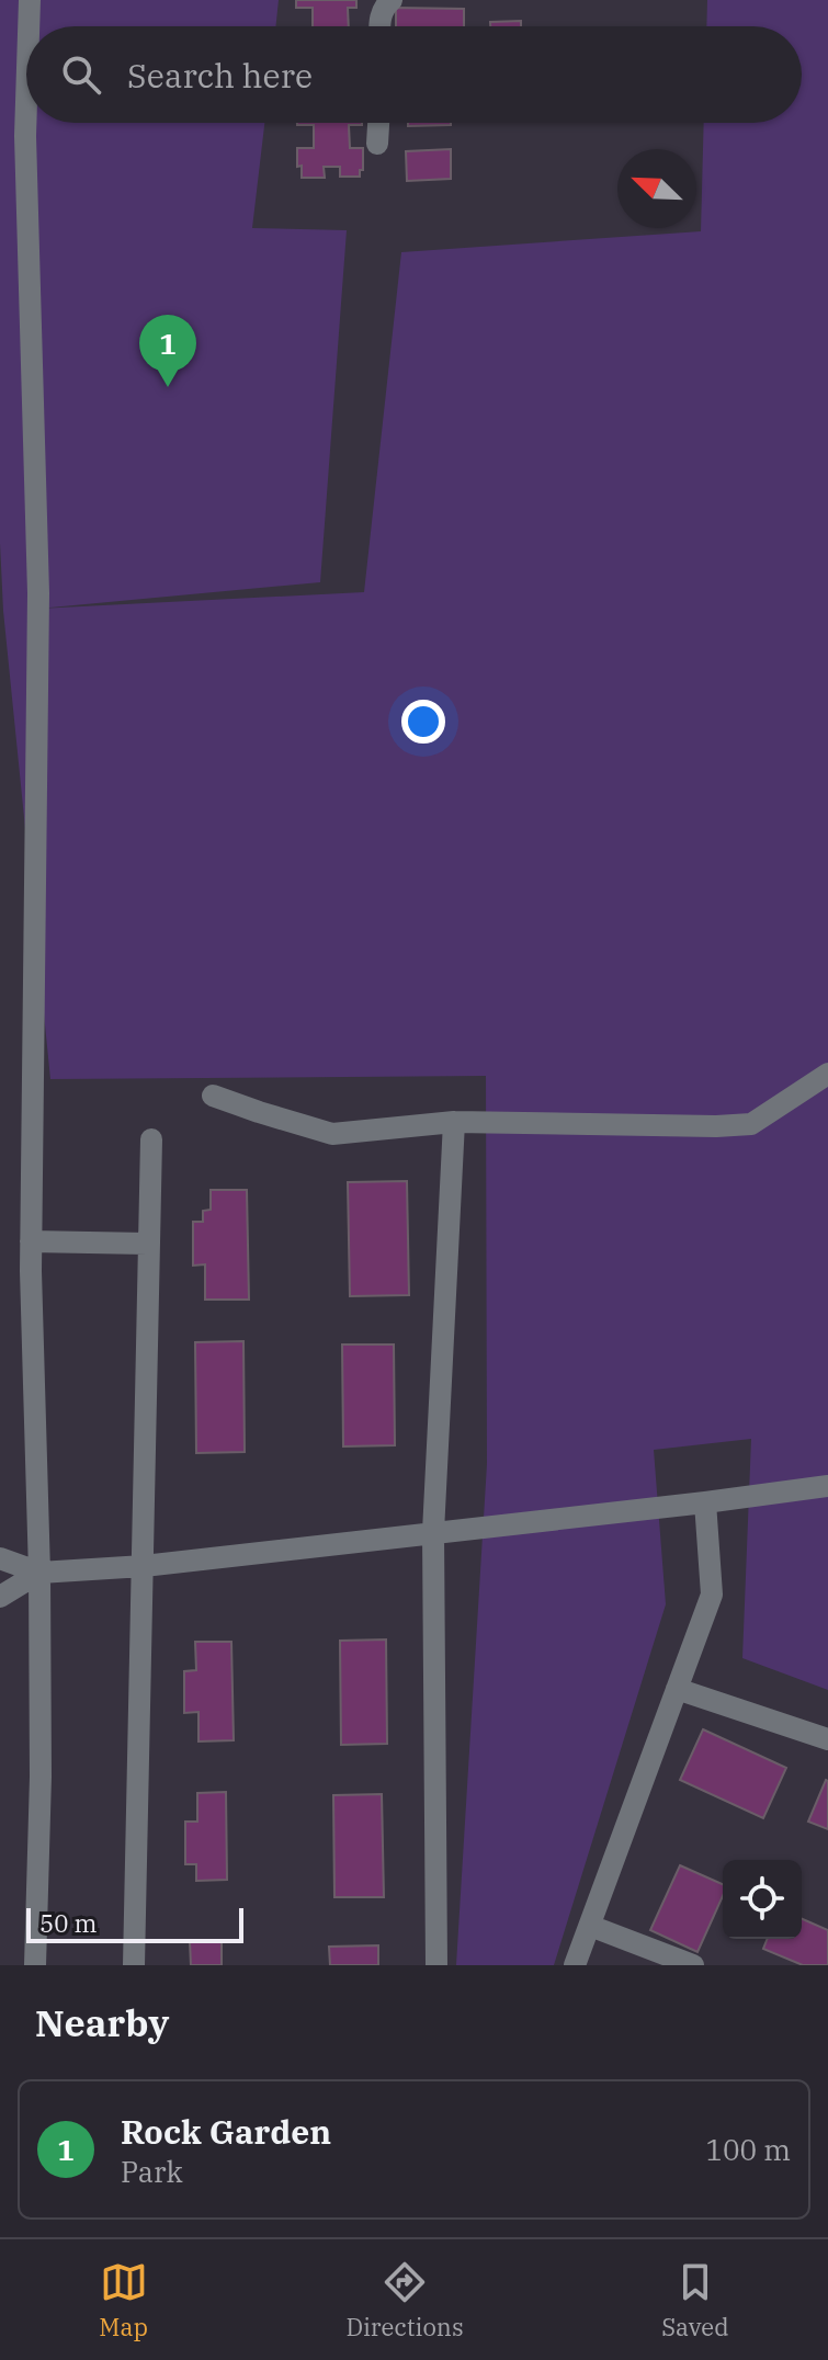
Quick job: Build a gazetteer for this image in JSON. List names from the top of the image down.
{
  "scale_bar": "50 m",
  "north": "top left",
  "page": {
    "search": "Search here",
    "pins": "1",
    "scale": "50 m",
    "heading": "Nearby",
    "list": [
      {
        "mark": "1",
        "name": "Rock Garden",
        "note": "Park",
        "value": "100 m"
      }
    ],
    "nav": ["Map", "Directions", "Saved"]
  }
}
